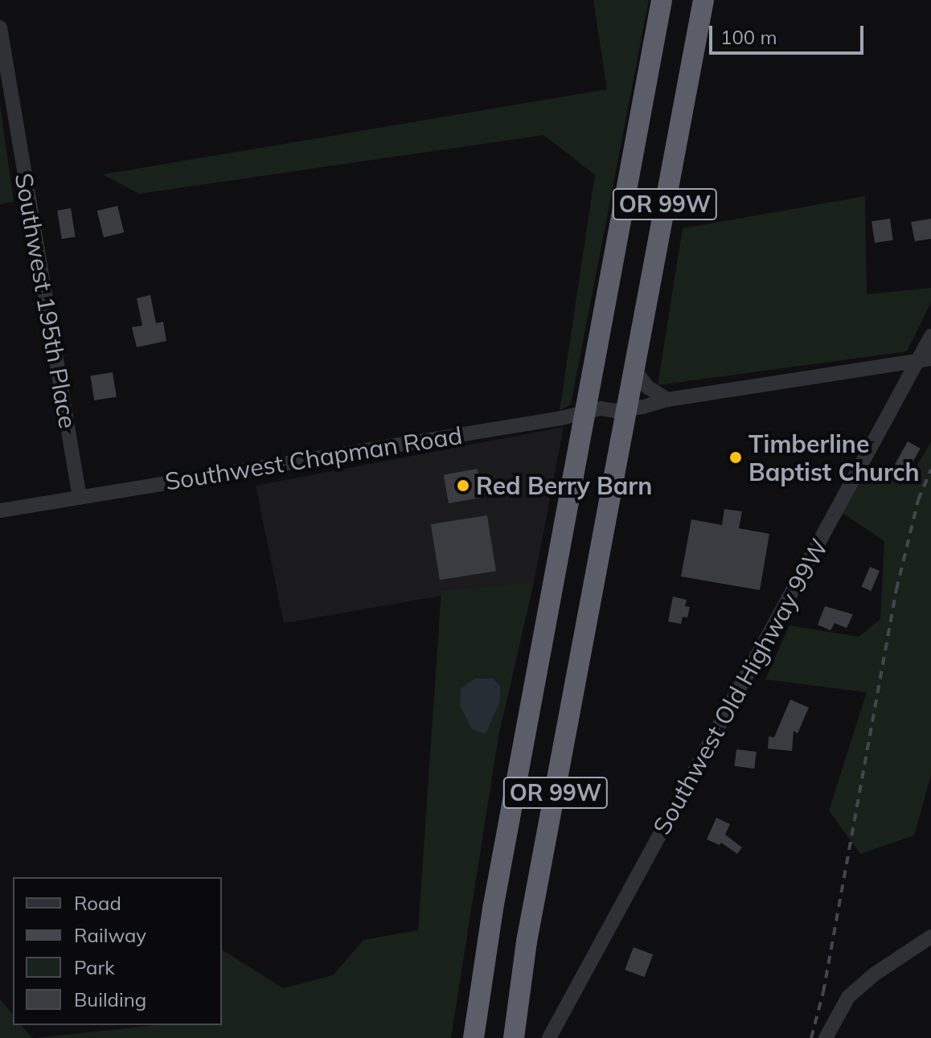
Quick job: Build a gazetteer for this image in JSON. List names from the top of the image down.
{
  "streets": {
    "highway": ["OR 99W"],
    "street": ["Southwest 195th Place", "Southwest Chapman Road", "Southwest Old Highway 99W"]
  },
  "crossings": [
    ["OR 99W", "Southwest Chapman Road"],
    ["Southwest 195th Place", "Southwest Chapman Road"],
    ["Southwest Chapman Road", "Southwest Old Highway 99W"]
  ],
  "places": ["Timberline Baptist Church", "Red Berry Barn"],
  "legend": [
    "Road",
    "Railway",
    "Park",
    "Building"
  ],
  "scale_bar": "100 m"
}
